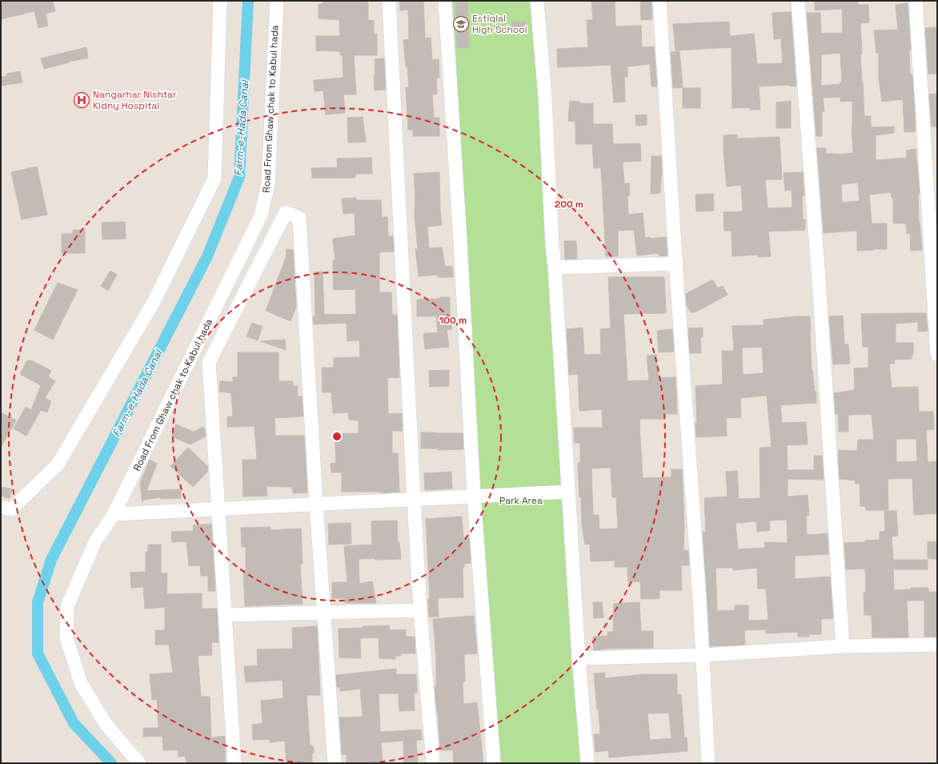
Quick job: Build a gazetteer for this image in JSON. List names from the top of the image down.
{
  "streets": {
    "street": ["Road From Ghaw chak to Kabul hada"]
  },
  "water": ["Farm-e-Hada Canal"],
  "parks": ["Park Area"],
  "places": {
    "school or university": ["Estiqlal High School"],
    "hospital": ["Nangarhar Nishtar Kidny Hospital"]
  },
  "rings": ["200 m", "100 m"]
}
